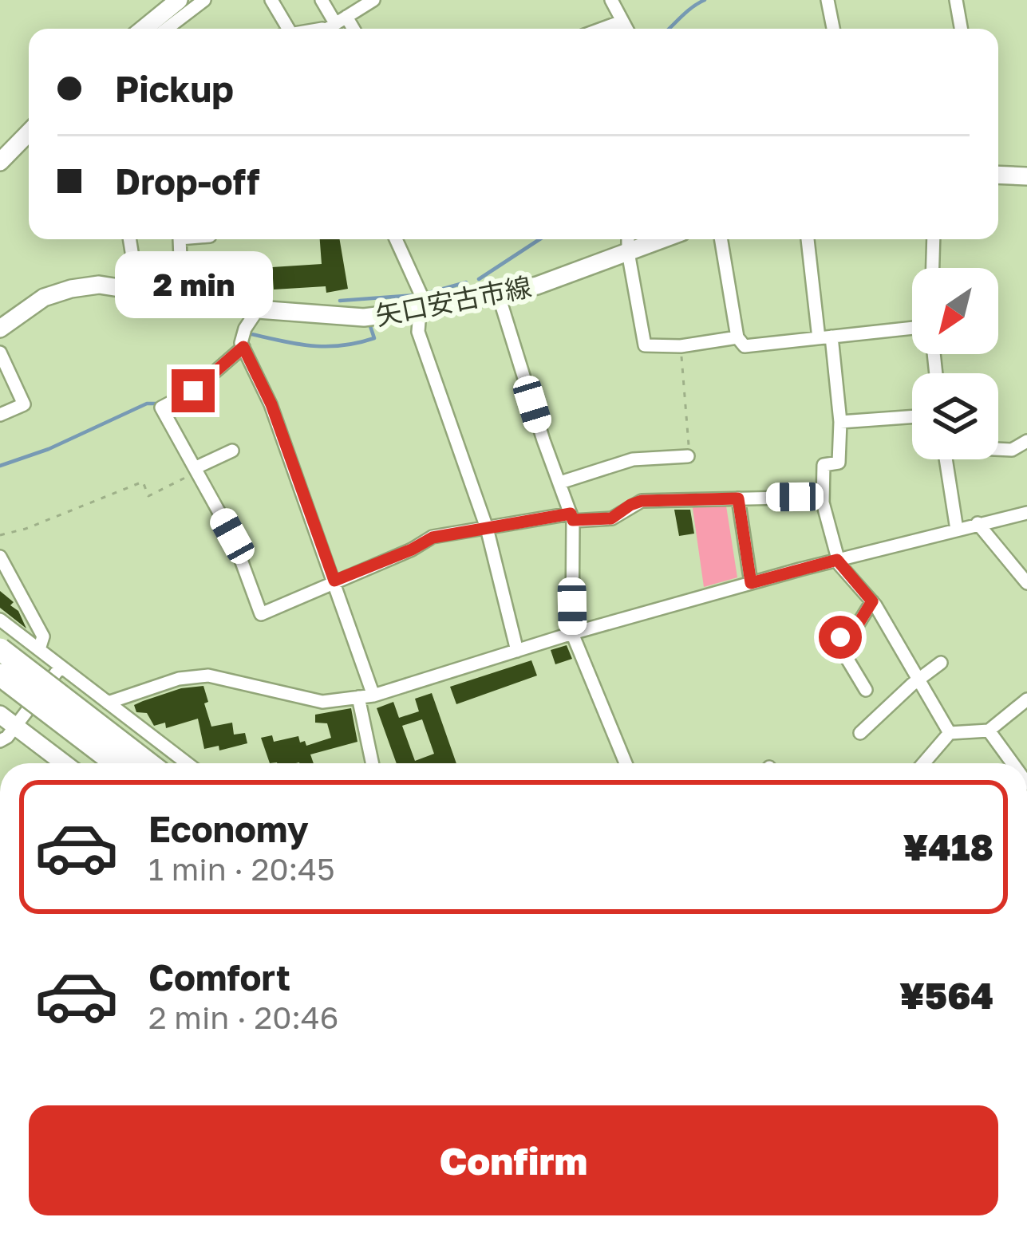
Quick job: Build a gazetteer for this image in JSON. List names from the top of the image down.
{
  "streets": {
    "main road": ["矢口安古市線"]
  },
  "north": "bottom left",
  "page": {
    "banner": ["Pickup", "Drop-off"],
    "bubble": "2 min",
    "list": [
      {
        "name": "Economy",
        "note": "1 min · 20:45",
        "value": "¥418"
      },
      {
        "name": "Comfort",
        "note": "2 min · 20:46",
        "value": "¥564"
      }
    ],
    "buttons": "Confirm"
  }
}
